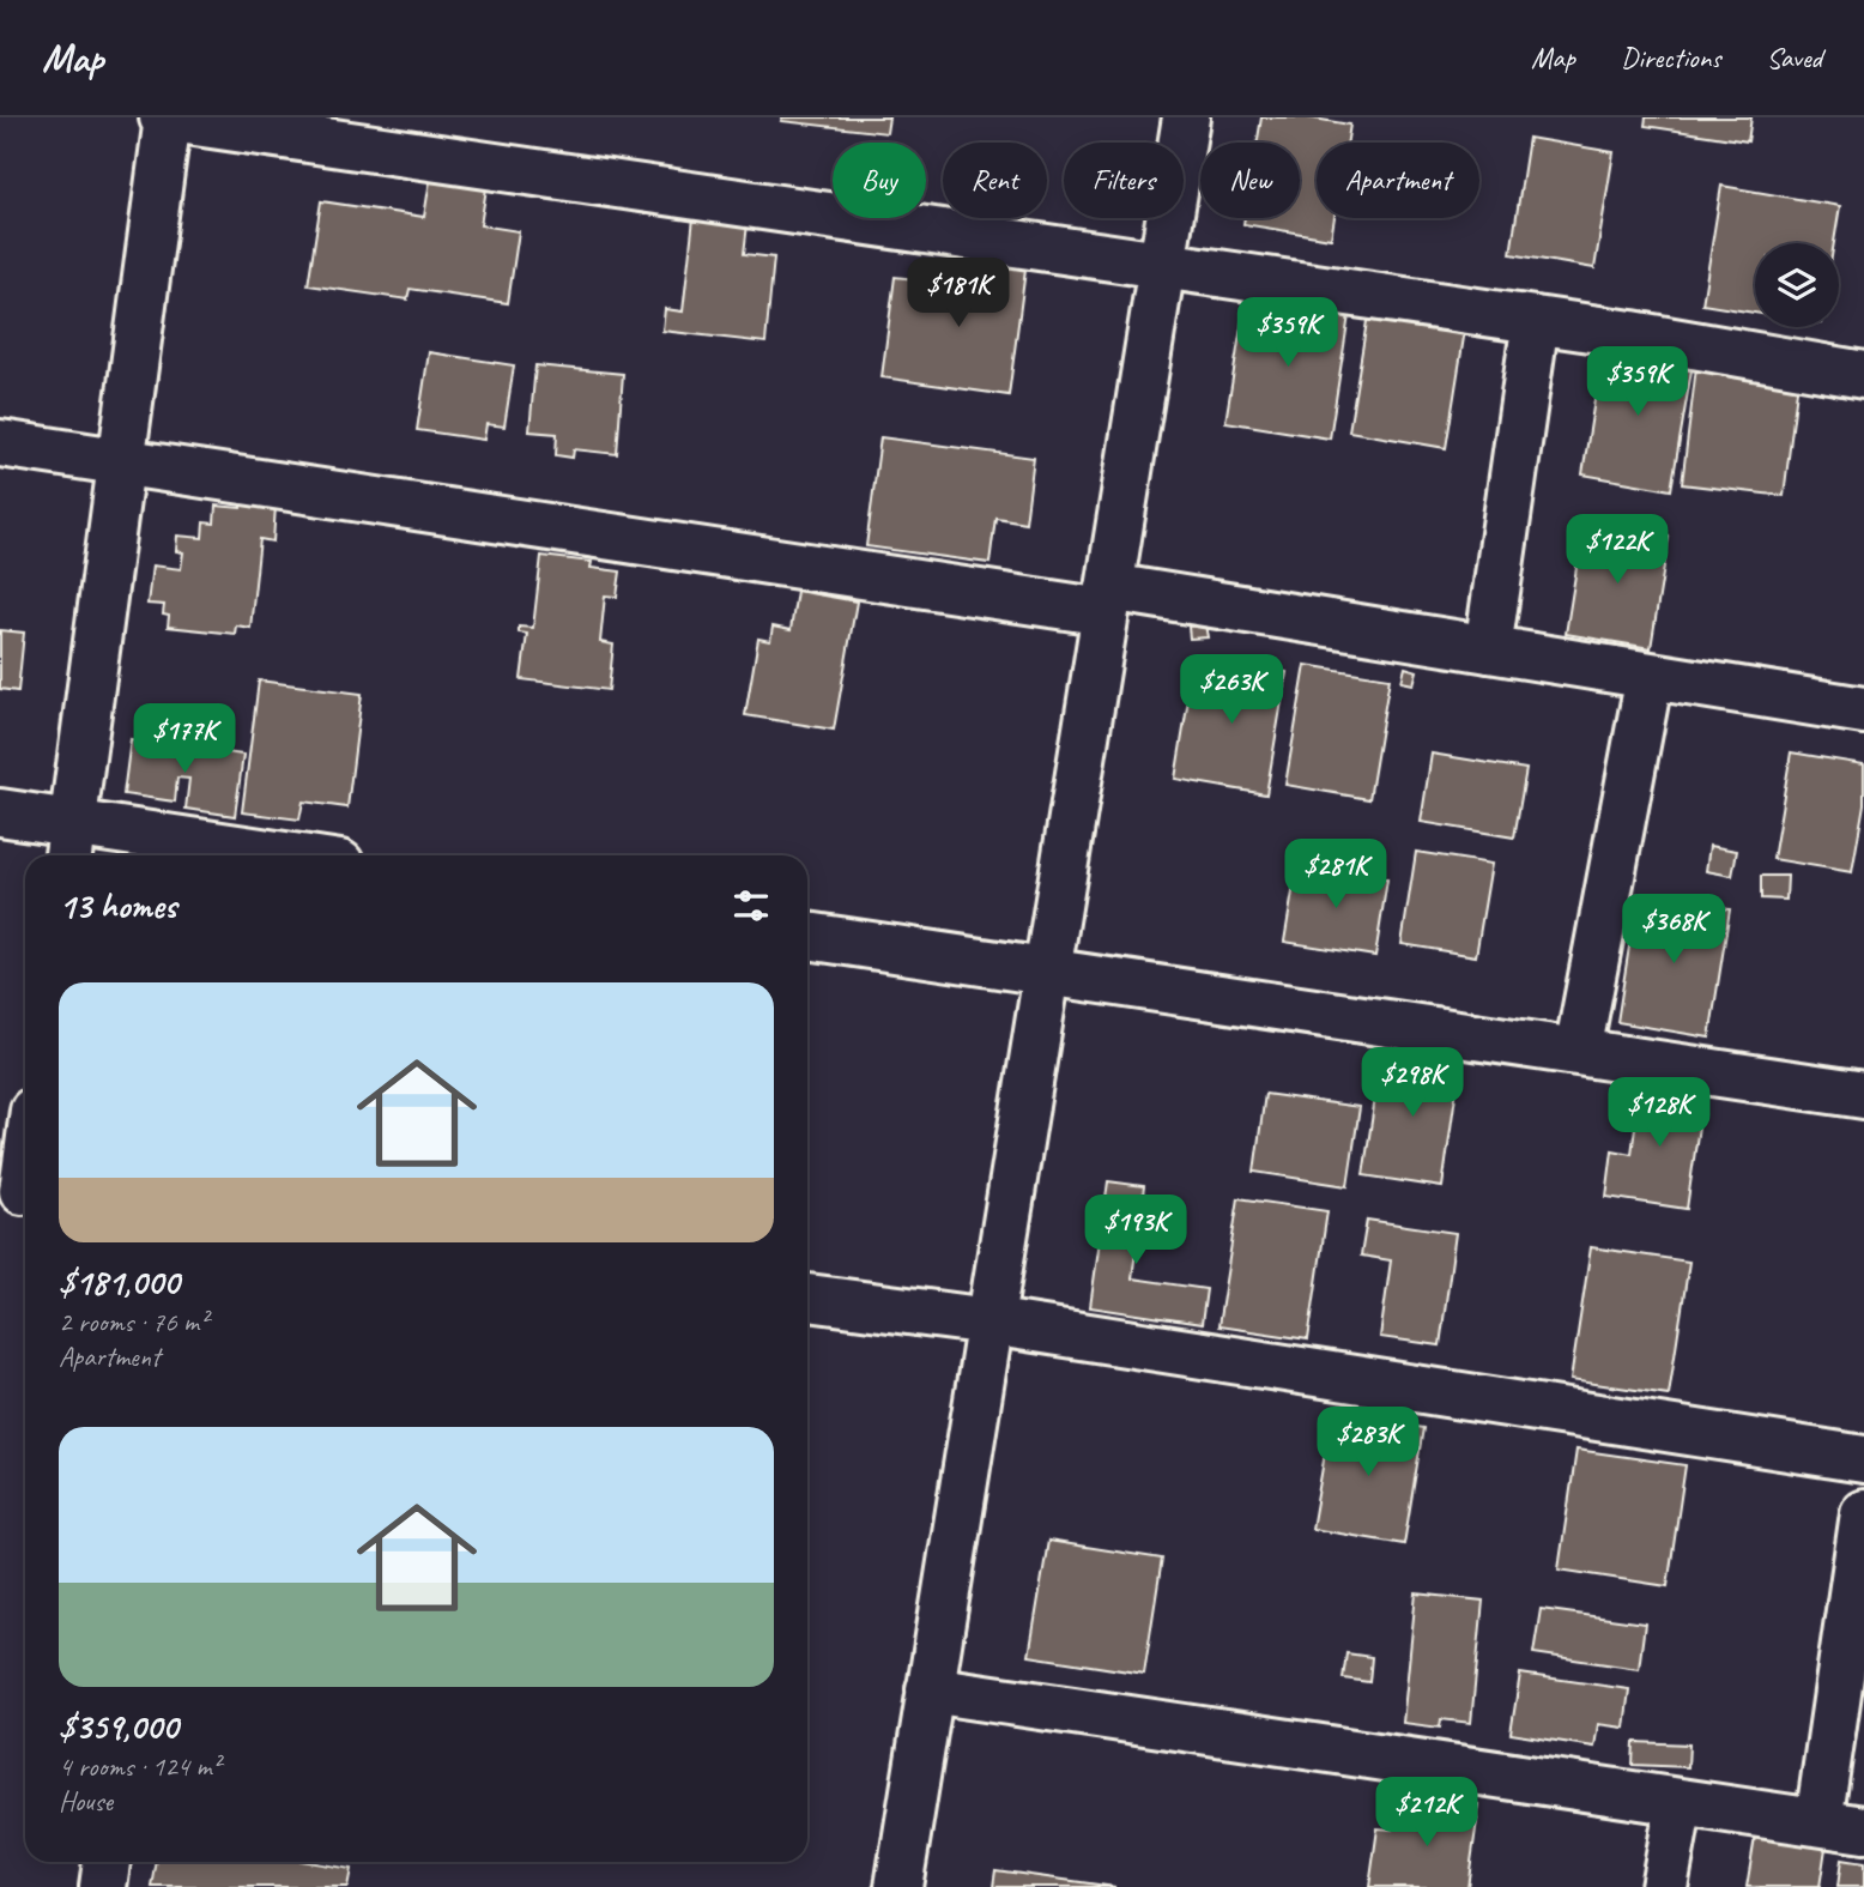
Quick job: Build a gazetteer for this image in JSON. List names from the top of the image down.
{
  "page": {
    "header": "Map",
    "nav": ["Map", "Directions", "Saved"],
    "chip": [
      "Buy",
      "Rent",
      "Filters",
      "New",
      "Apartment"
    ],
    "price": [
      "$181K",
      "$359K",
      "$359K",
      "$122K",
      "$263K",
      "$177K",
      "$281K",
      "$368K",
      "$298K",
      "$128K",
      "$193K",
      "$283K",
      "$212K"
    ],
    "heading": "13 homes",
    "list": [
      {
        "name": "$181,000",
        "note": "2 rooms · 76 m² · Apartment"
      },
      {
        "name": "$359,000",
        "note": "4 rooms · 124 m² · House"
      }
    ]
  }
}
